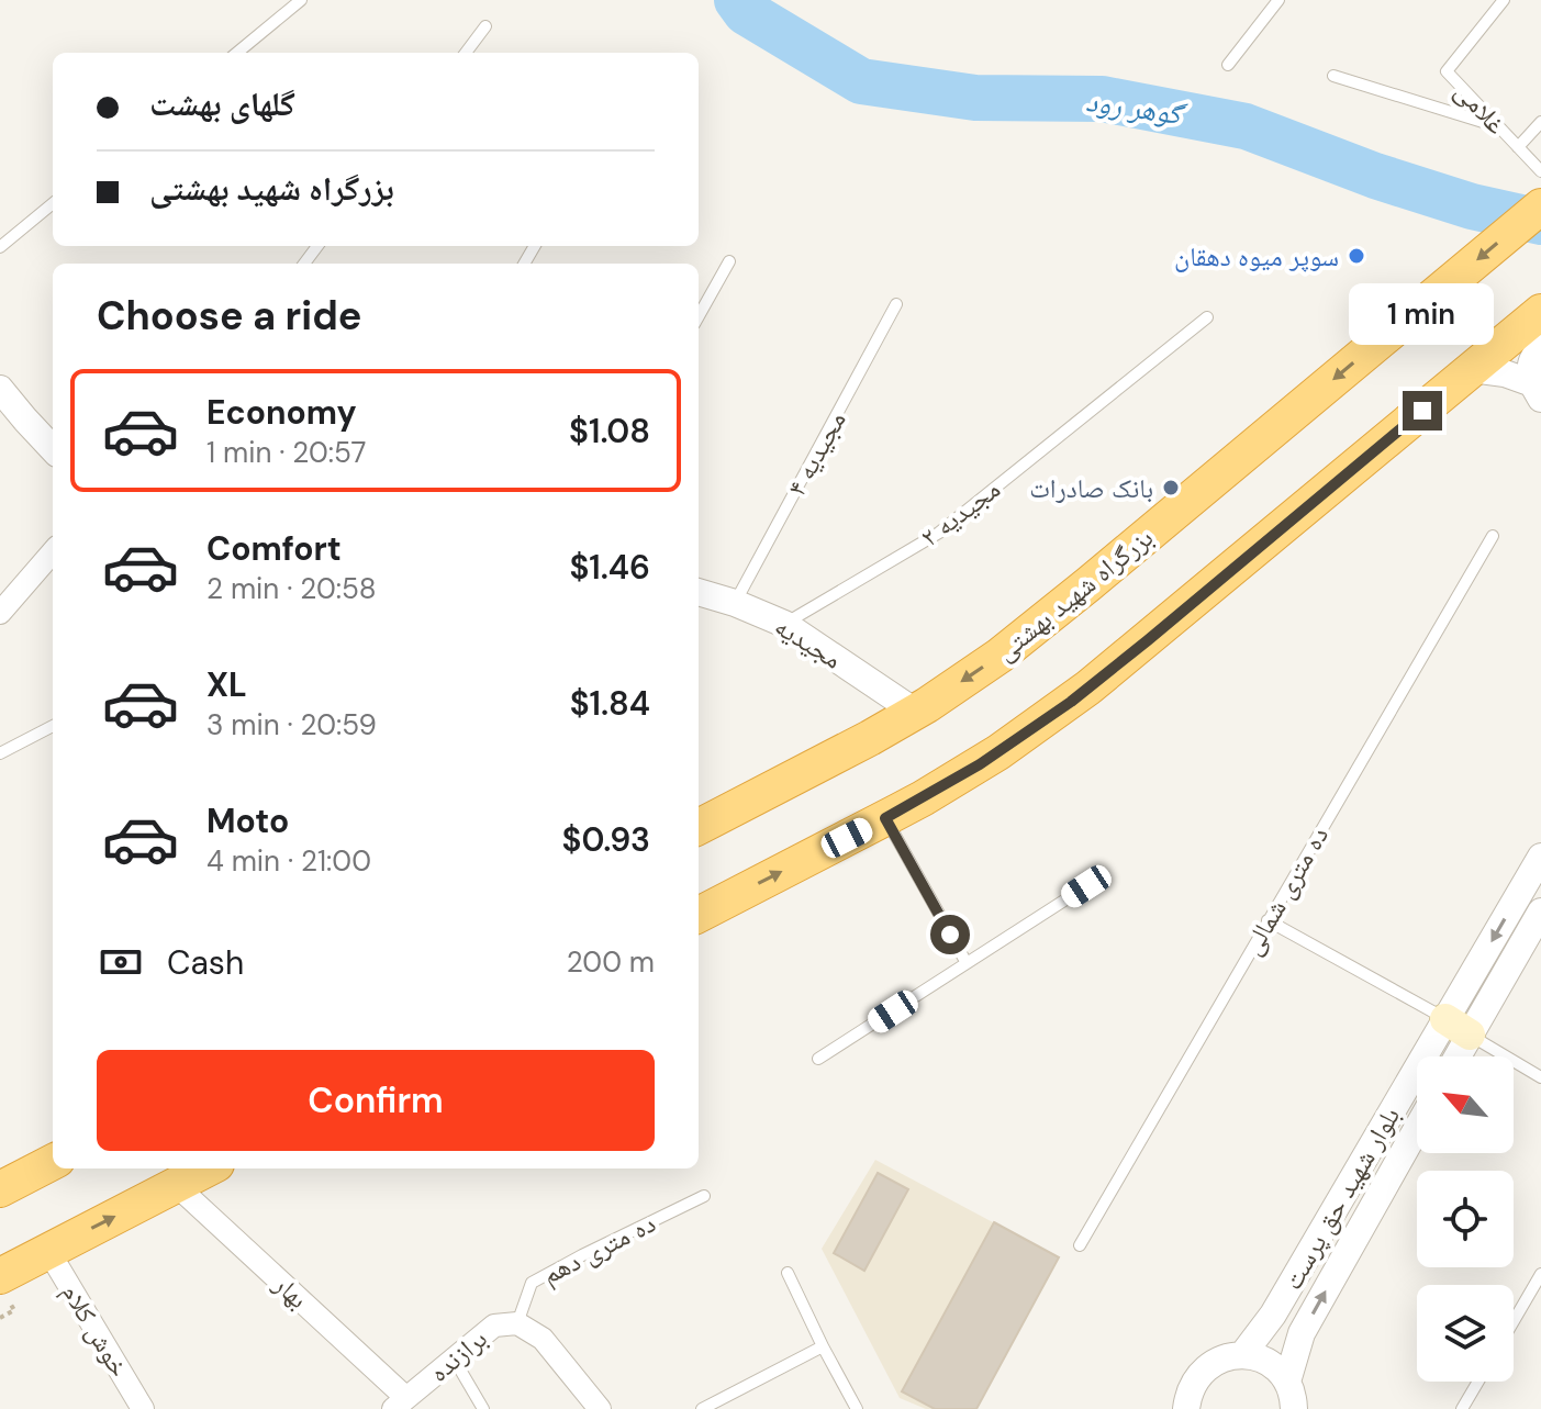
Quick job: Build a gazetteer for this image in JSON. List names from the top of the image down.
{
  "streets": {
    "highway": ["بزرگراه شهید بهشتی"],
    "street": [
      "مجیدیه",
      "بلوار شهید حق پرست",
      "بهار",
      "خوش کلام",
      "برازنده"
    ],
    "lane": [
      "غلامی",
      "مجیدیه ۴",
      "مجیدیه ۲",
      "ده متری شمالی",
      "ده متری دهم"
    ]
  },
  "crossings": [
    ["مجیدیه ۴", "مجیدیه"],
    ["مجیدیه ۲", "مجیدیه"],
    ["بزرگراه شهید بهشتی", "مجیدیه"],
    ["ده متری دهم", "برازنده"],
    ["بهار", "برازنده"]
  ],
  "water": ["گوهر رود"],
  "places": ["سوپر میوه دهقان", "بانک صادرات"],
  "north": "top left",
  "page": {
    "banner": ["گلهای بهشت", "بزرگراه شهید بهشتی"],
    "heading": "Choose a ride",
    "bubble": "1 min",
    "list": [
      {
        "name": "Economy",
        "note": "1 min · 20:57",
        "value": "$1.08"
      },
      {
        "name": "Comfort",
        "note": "2 min · 20:58",
        "value": "$1.46"
      },
      {
        "name": "XL",
        "note": "3 min · 20:59",
        "value": "$1.84"
      },
      {
        "name": "Moto",
        "note": "4 min · 21:00",
        "value": "$0.93"
      }
    ],
    "pay": ["Cash", "200 m"],
    "buttons": "Confirm"
  }
}
